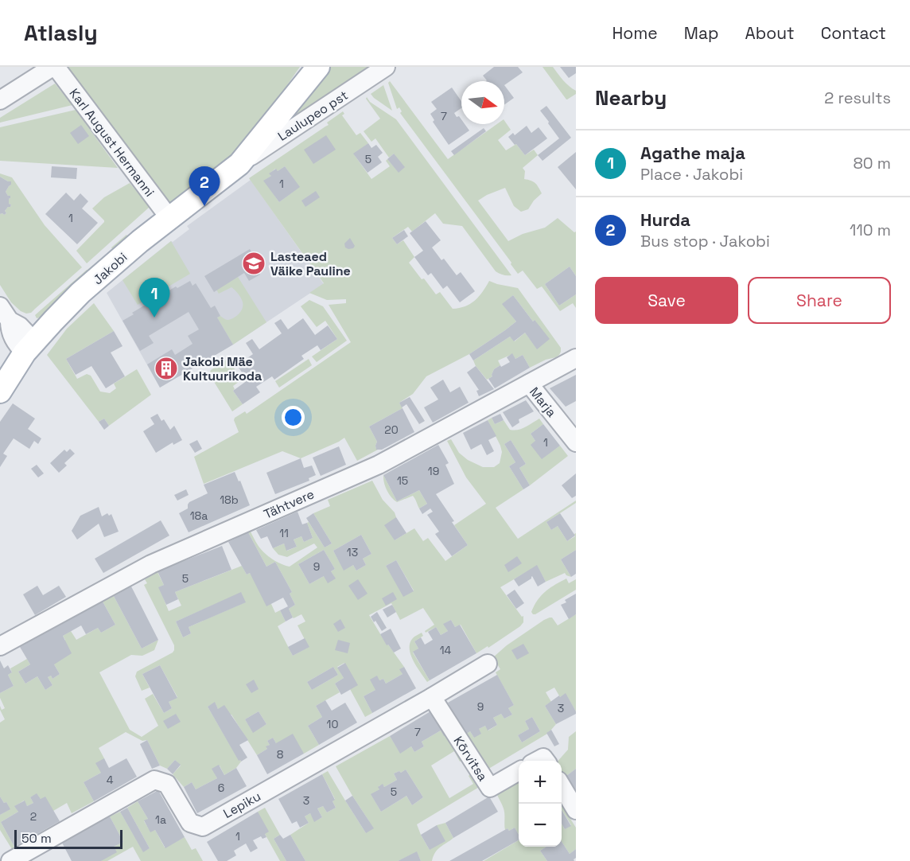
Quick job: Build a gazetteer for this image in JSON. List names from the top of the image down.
{
  "streets": {
    "main road": ["Jakobi"],
    "street": [
      "Laulupeo pst",
      "Karl August Hermanni",
      "Marja",
      "Tähtvere",
      "Kõrvitsa",
      "Lepiku"
    ]
  },
  "crossings": [
    ["Laulupeo pst", "Jakobi"],
    ["Karl August Hermanni", "Jakobi"],
    ["Marja", "Tähtvere"],
    ["Kõrvitsa", "Lepiku"]
  ],
  "places": {
    "school or university": ["Lasteaed Väike Pauline"],
    "building": ["Jakobi Mäe Kultuurikoda"]
  },
  "house_numbers": [
    "7",
    "5",
    "1",
    "1",
    "20",
    "1",
    "19",
    "15",
    "18b",
    "18a",
    "11",
    "13",
    "9",
    "5",
    "14",
    "9",
    "3",
    "10",
    "7",
    "8",
    "4",
    "6",
    "5",
    "3",
    "2",
    "1a",
    "1"
  ],
  "scale_bar": "50 m",
  "north": "right",
  "page": {
    "header": "Atlasly",
    "nav": [
      "Home",
      "Map",
      "About",
      "Contact"
    ],
    "heading": ["Nearby", "2 results"],
    "list": [
      {
        "mark": "1",
        "name": "Agathe maja",
        "note": "Place · Jakobi",
        "value": "80 m"
      },
      {
        "mark": "2",
        "name": "Hurda",
        "note": "Bus stop · Jakobi",
        "value": "110 m"
      }
    ],
    "pins": ["2", "1"],
    "buttons": ["Save", "Share"],
    "map_buttons": ["+", "−"],
    "scale": "50 m"
  }
}
